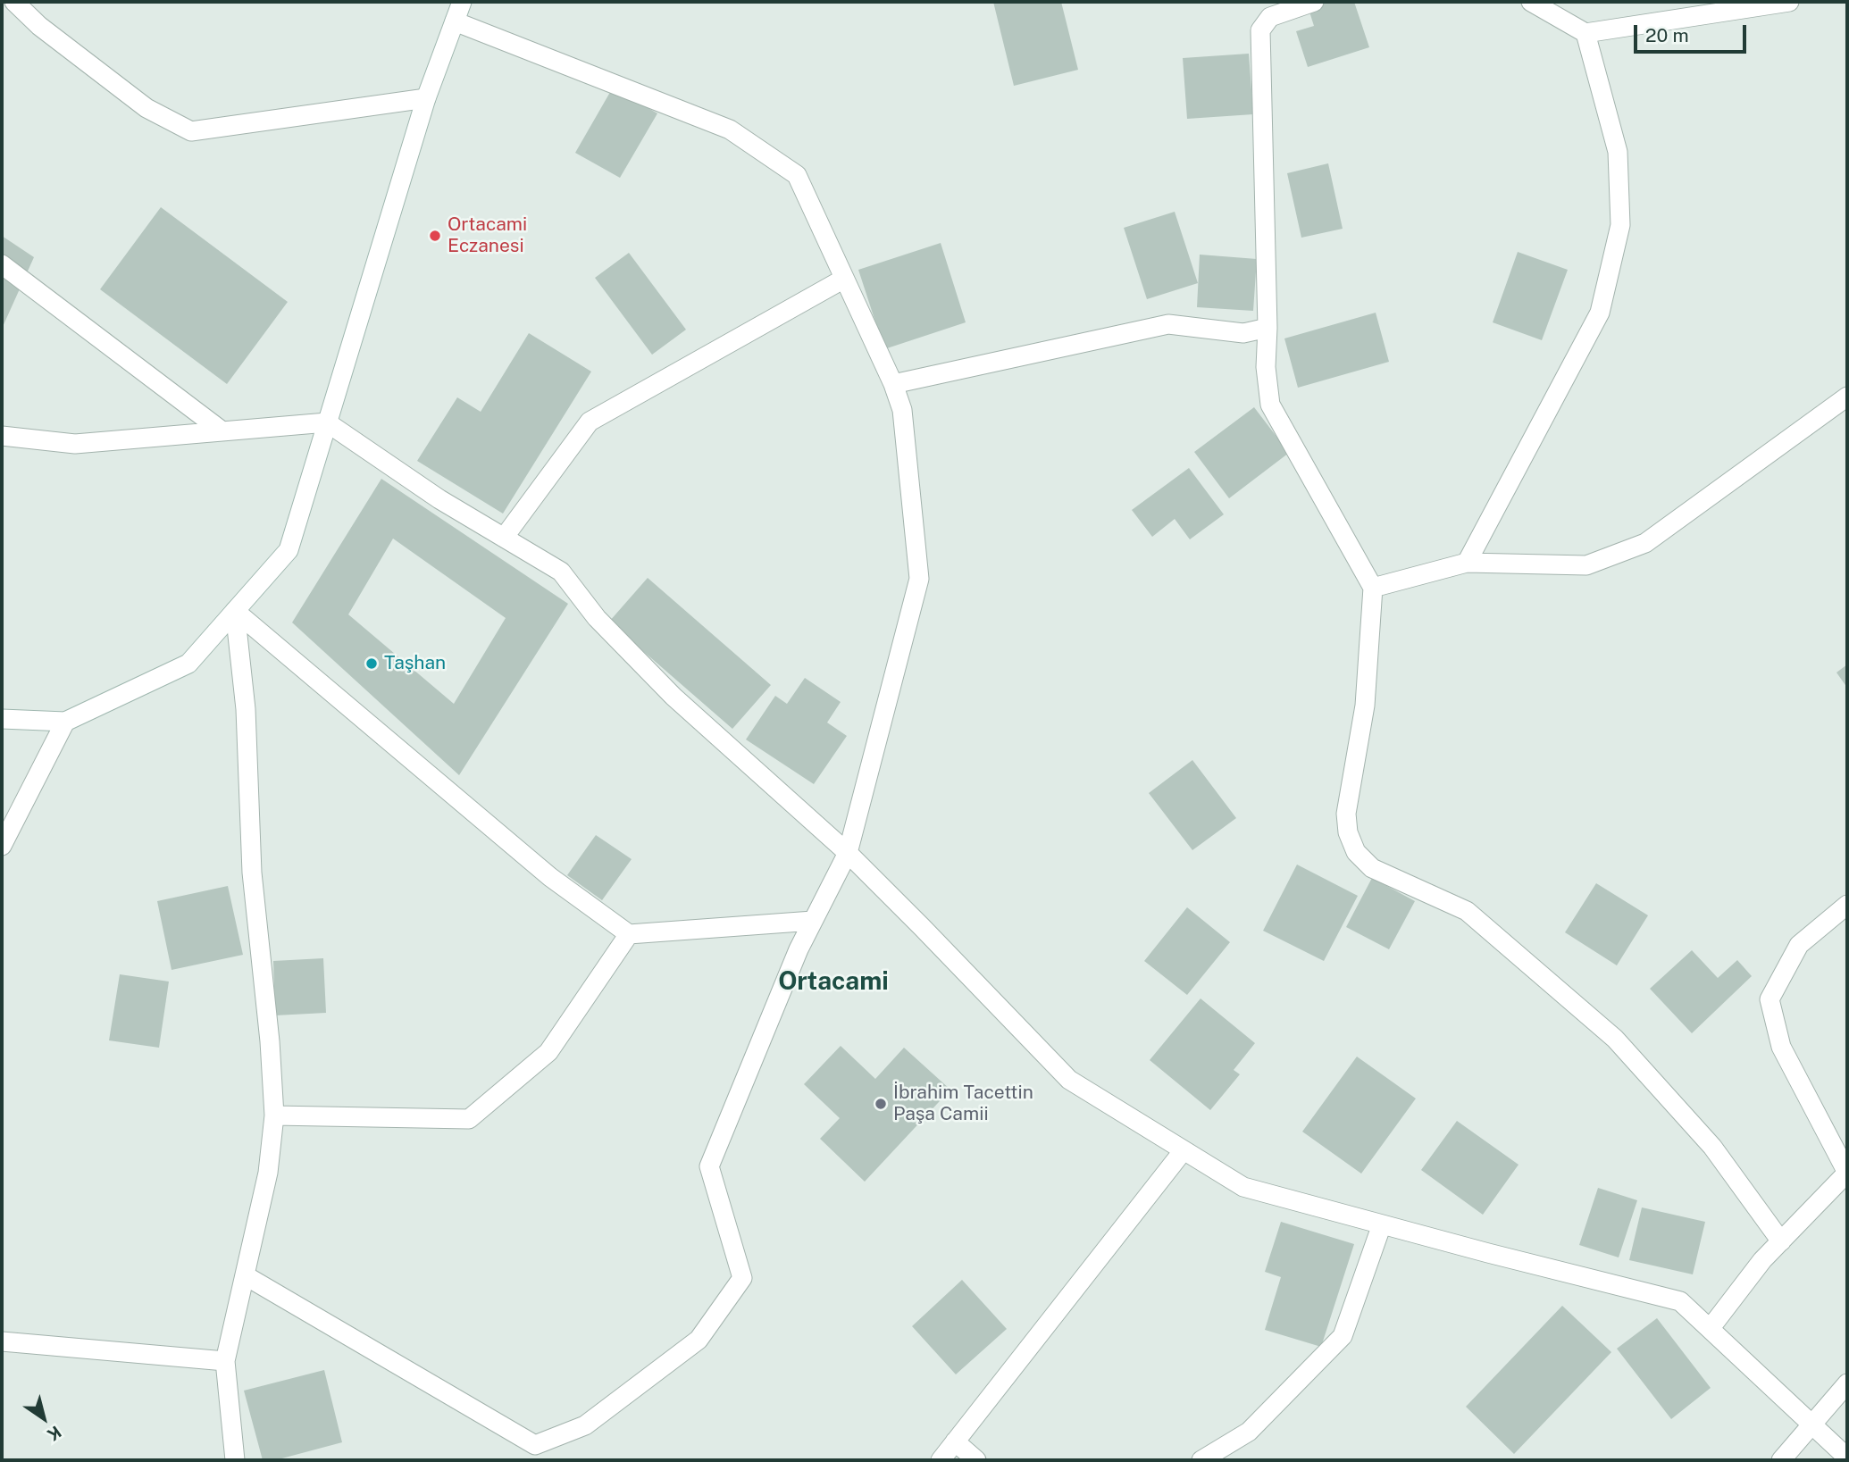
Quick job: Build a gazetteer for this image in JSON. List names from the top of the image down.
{
  "districts": ["Ortacami"],
  "places": ["Ortacami Eczanesi", "Taşhan", "İbrahim Tacettin Paşa Camii"],
  "scale_bar": "20 m",
  "north": "bottom right"
}
